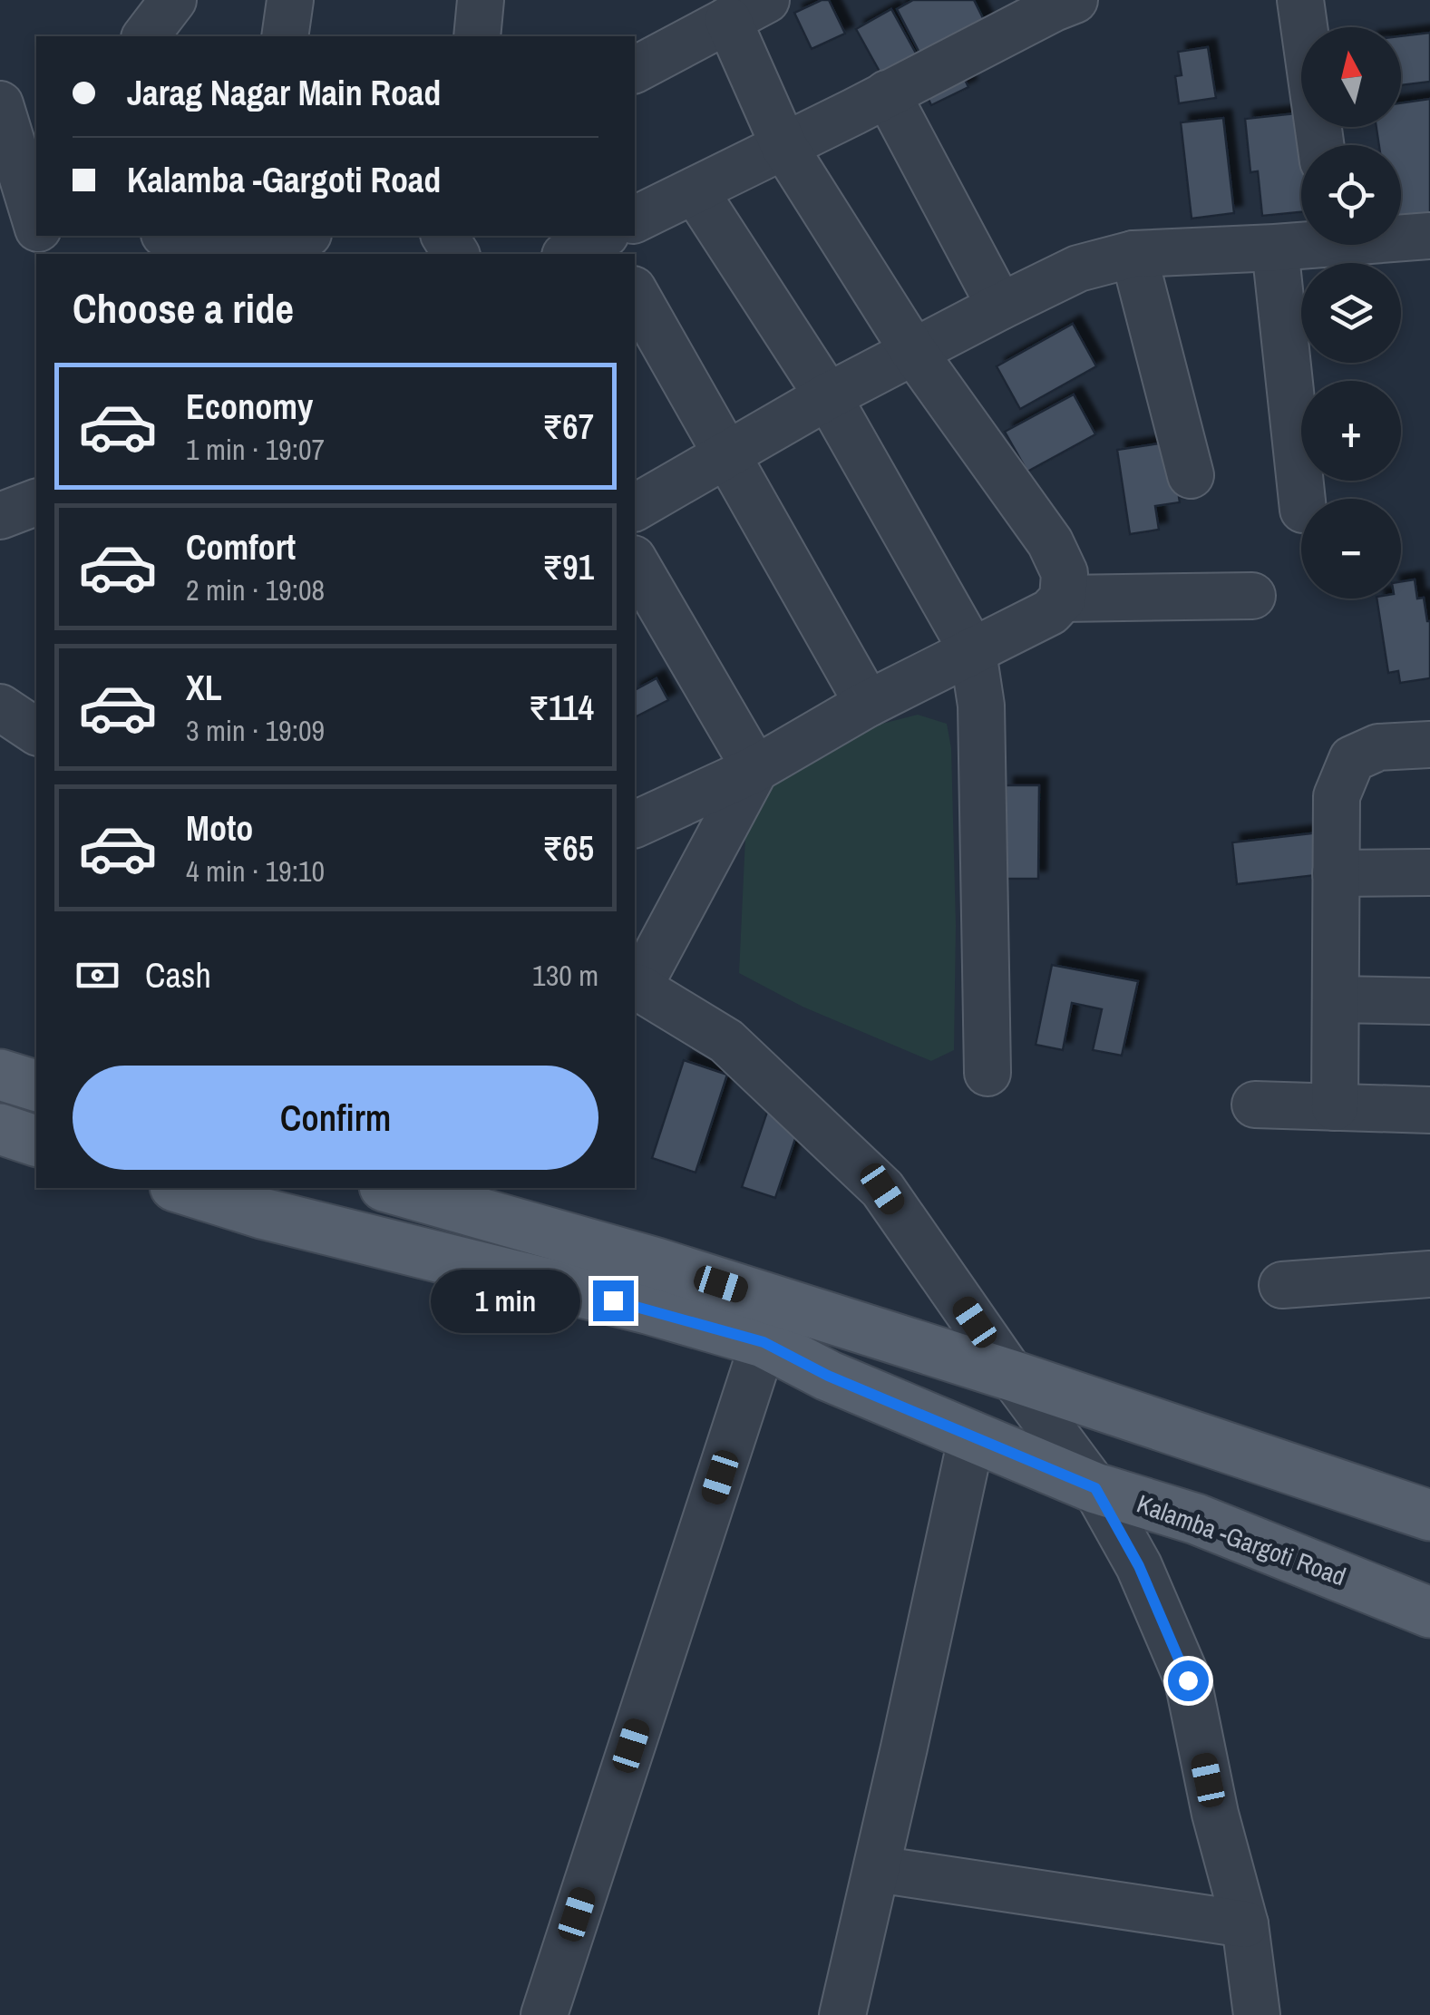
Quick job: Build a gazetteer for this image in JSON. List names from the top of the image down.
{
  "streets": {
    "main road": ["Kalamba -Gargoti Road"]
  },
  "north": "top",
  "page": {
    "map_buttons": ["+", "−"],
    "banner": ["Jarag Nagar Main Road", "Kalamba -Gargoti Road"],
    "heading": "Choose a ride",
    "list": [
      {
        "name": "Economy",
        "note": "1 min · 19:07",
        "value": "₹67"
      },
      {
        "name": "Comfort",
        "note": "2 min · 19:08",
        "value": "₹91"
      },
      {
        "name": "XL",
        "note": "3 min · 19:09",
        "value": "₹114"
      },
      {
        "name": "Moto",
        "note": "4 min · 19:10",
        "value": "₹65"
      }
    ],
    "pay": ["Cash", "130 m"],
    "buttons": "Confirm",
    "bubble": "1 min"
  }
}
